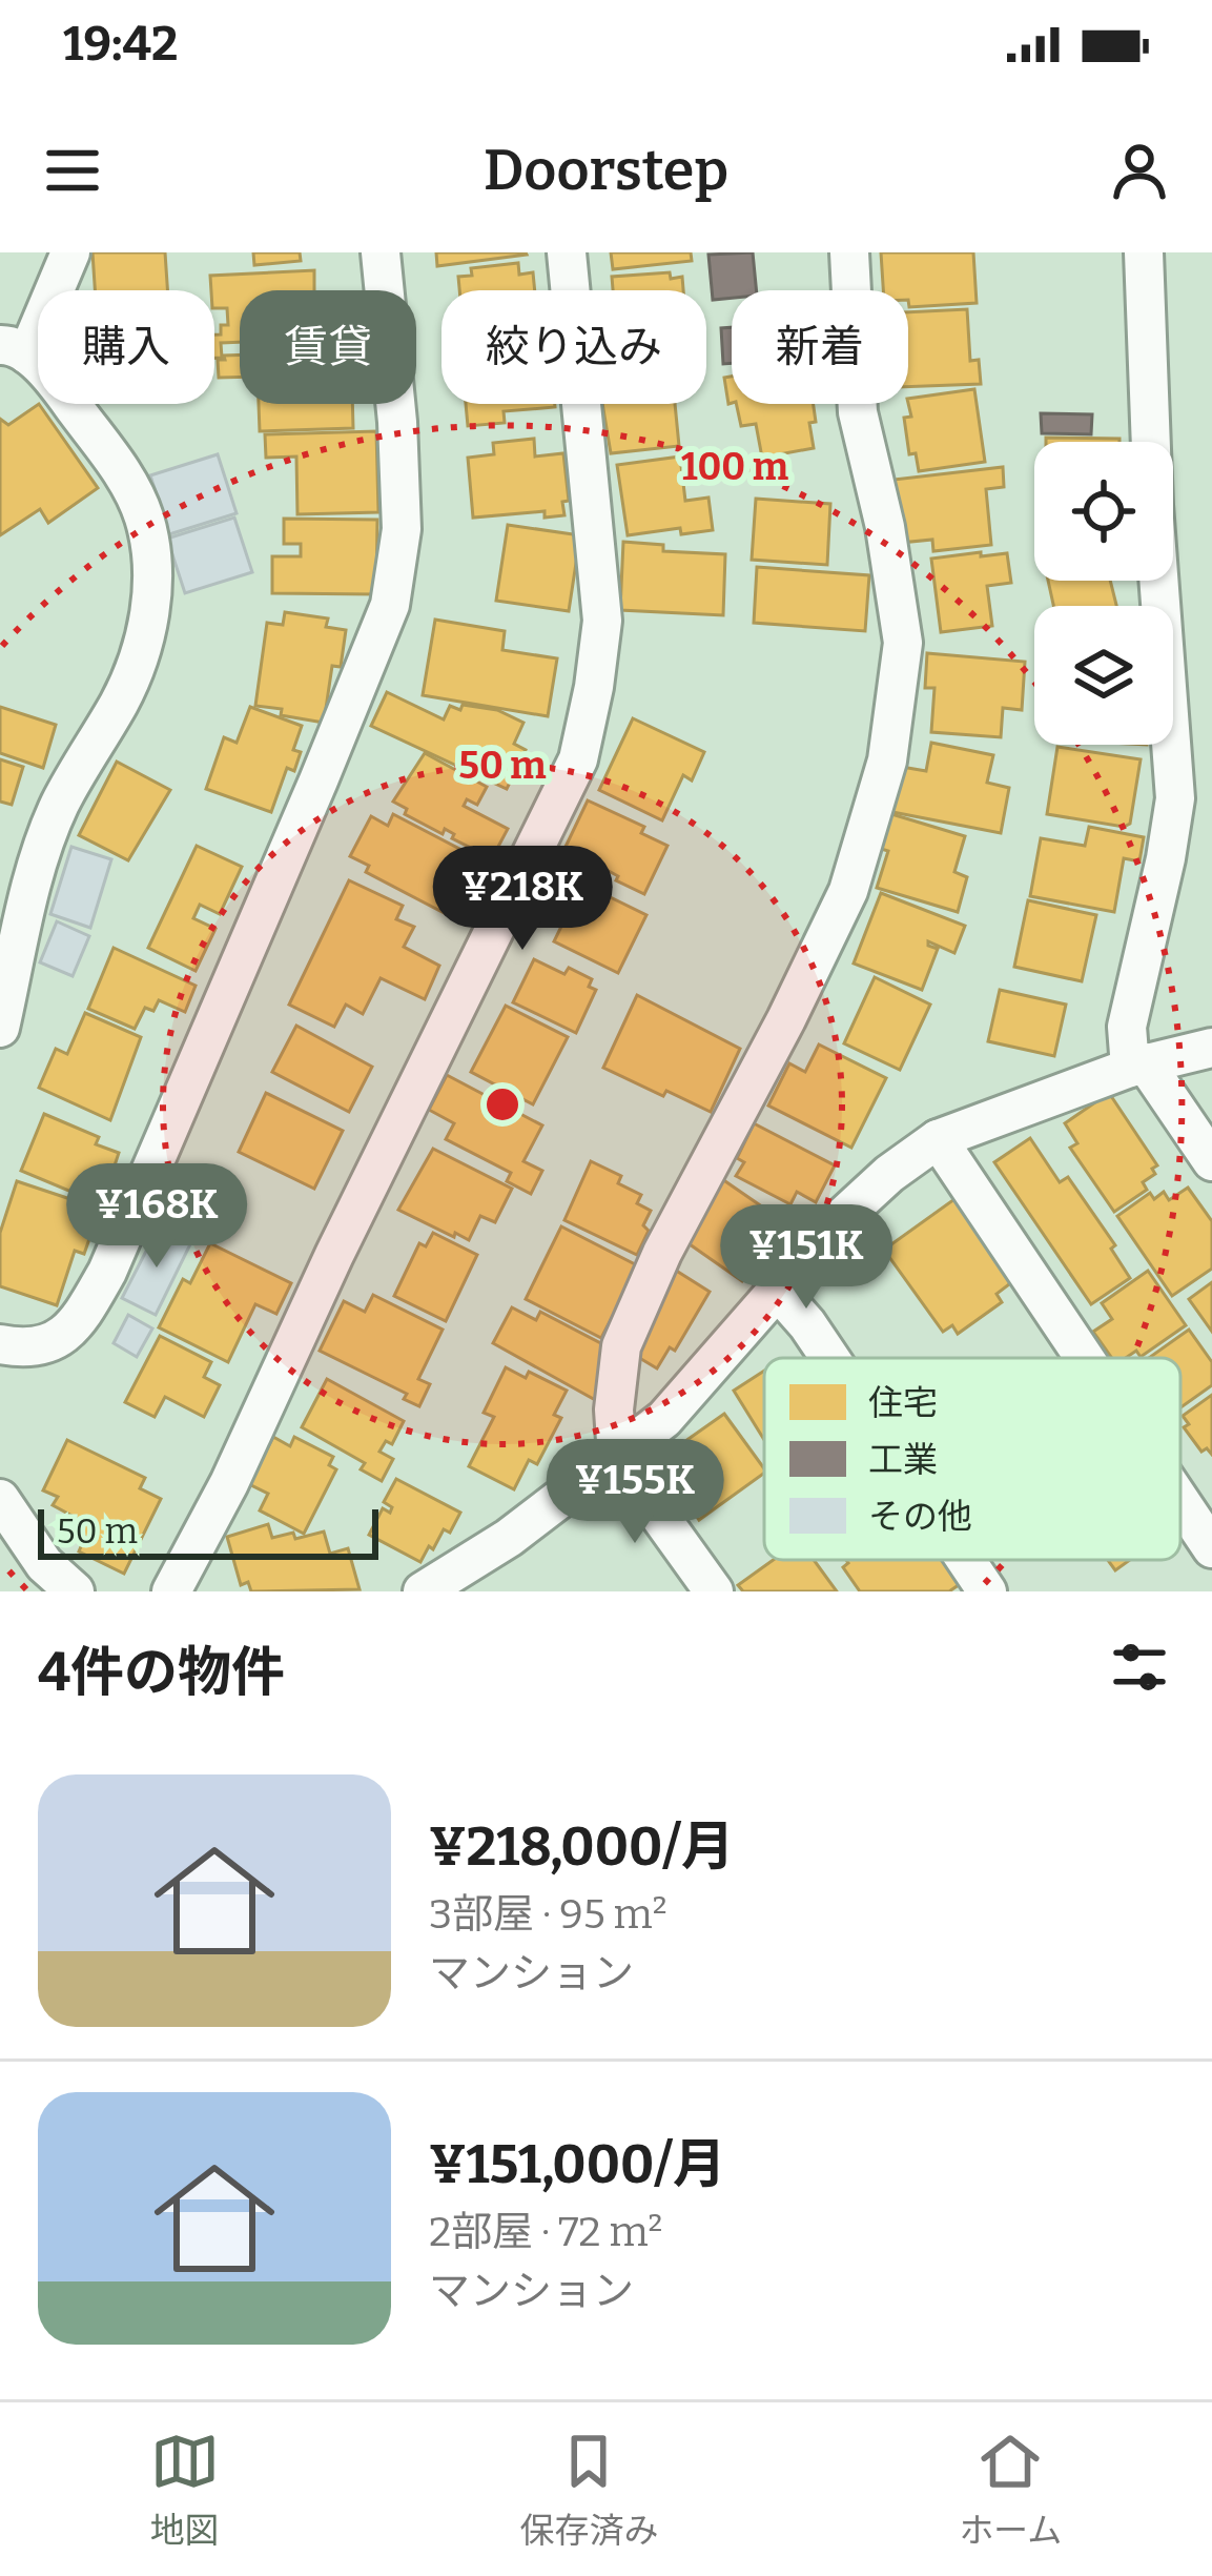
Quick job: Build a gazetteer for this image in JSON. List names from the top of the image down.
{
  "legend": ["住宅", "工業", "その他"],
  "scale_bar": "50 m",
  "page": {
    "status": "19:42",
    "header": "Doorstep",
    "chip": [
      "購入",
      "賃貸",
      "絞り込み",
      "新着"
    ],
    "price": [
      "¥218K",
      "¥168K",
      "¥151K",
      "¥155K"
    ],
    "scale": "50 m",
    "heading": "4件の物件",
    "list": [
      {
        "name": "¥218,000/月",
        "note": "3部屋 · 95 m² · マンション"
      },
      {
        "name": "¥151,000/月",
        "note": "2部屋 · 72 m² · マンション"
      }
    ],
    "tabs": ["地図", "保存済み", "ホーム"]
  },
  "rings": ["100 m", "50 m"]
}
